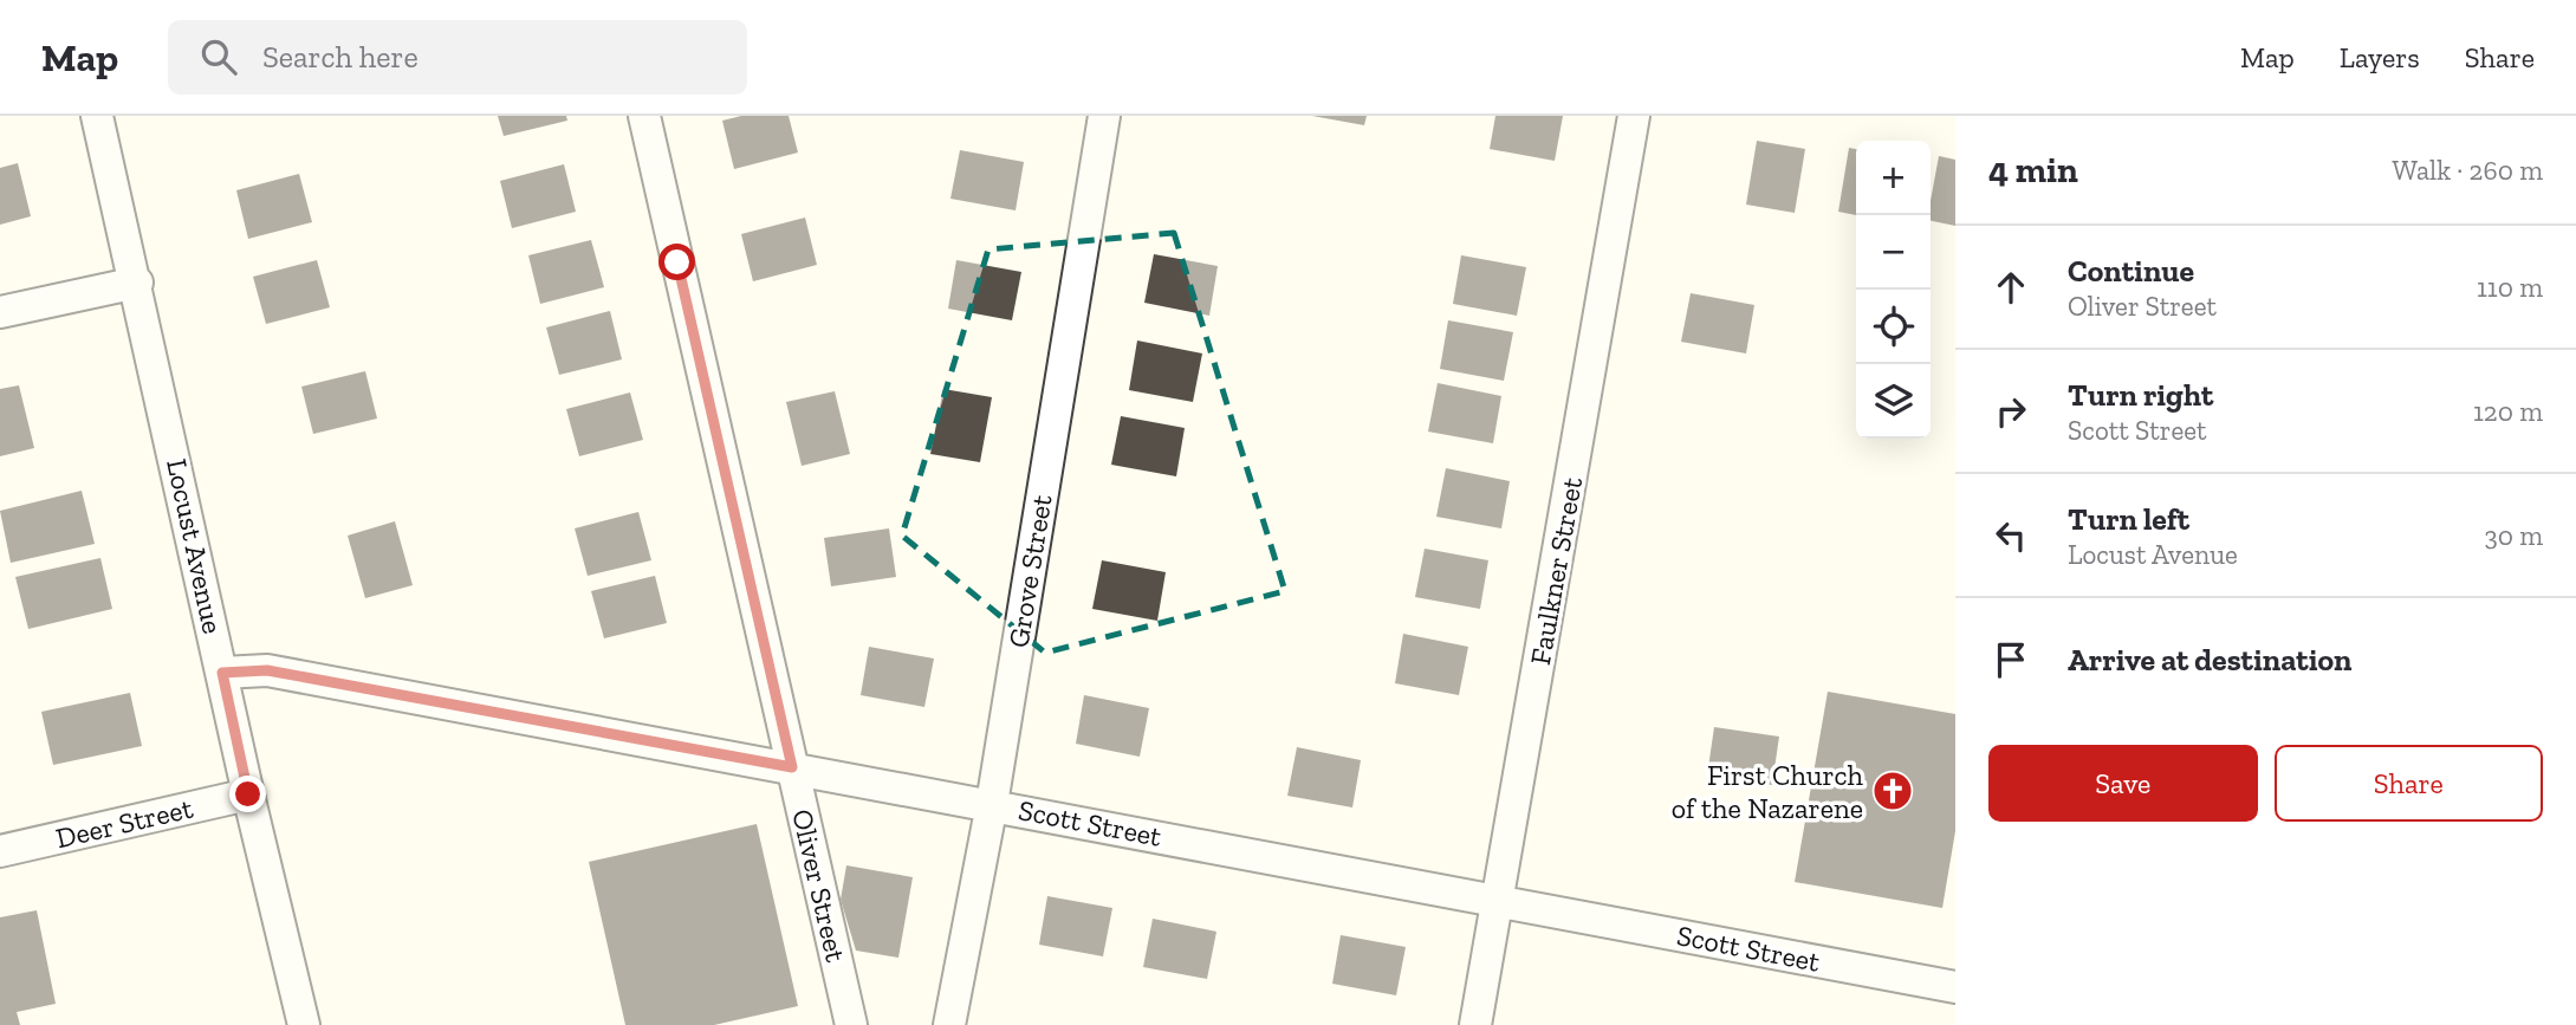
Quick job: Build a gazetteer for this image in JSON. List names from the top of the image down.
{
  "streets": {
    "street": [
      "Locust Avenue",
      "Grove Street",
      "Faulkner Street",
      "Deer Street",
      "Scott Street",
      "Oliver Street"
    ]
  },
  "crossings": [
    ["Locust Avenue", "Deer Street"],
    ["Locust Avenue", "Scott Street"],
    ["Grove Street", "Scott Street"],
    ["Faulkner Street", "Scott Street"],
    ["Scott Street", "Oliver Street"]
  ],
  "places": {
    "church": ["First Church of the Nazarene"]
  },
  "page": {
    "header": "Map",
    "search": "Search here",
    "nav": ["Map", "Layers", "Share"],
    "heading": ["4 min", "Walk · 260 m"],
    "map_buttons": ["+", "−"],
    "list": [
      ["Continue", "Oliver Street", "110 m"],
      ["Turn right", "Scott Street", "120 m"],
      ["Turn left", "Locust Avenue", "30 m"],
      "Arrive at destination"
    ],
    "buttons": ["Save", "Share"]
  }
}
